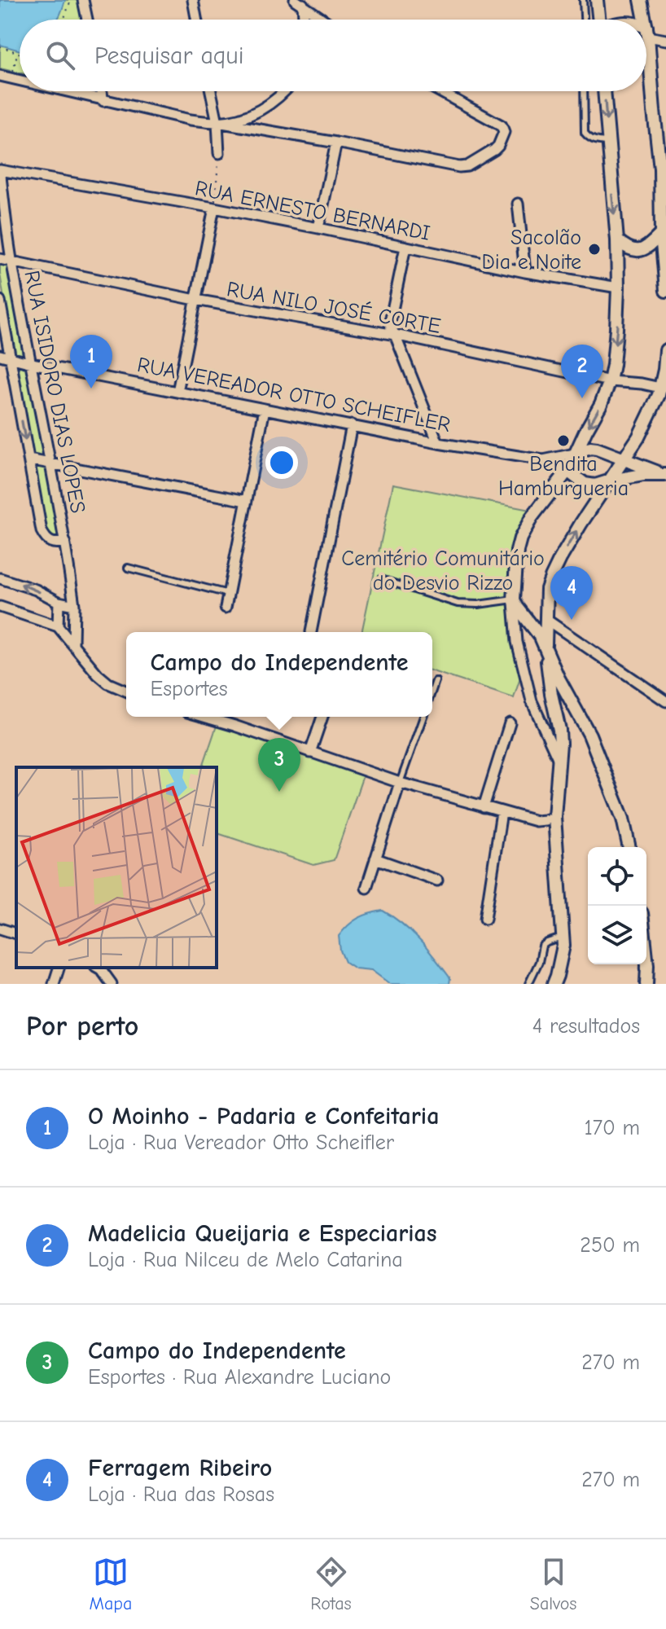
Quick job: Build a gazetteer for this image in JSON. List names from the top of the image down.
{
  "streets": {
    "street": [
      "RUA ERNESTO BERNARDI",
      "RUA NILO JOSÉ CORTE",
      "RUA ISIDORO DIAS LOPES",
      "RUA VEREADOR OTTO SCHEIFLER"
    ]
  },
  "crossings": [
    ["RUA ERNESTO BERNARDI", "RUA ISIDORO DIAS LOPES"],
    ["RUA NILO JOSÉ CORTE", "RUA ISIDORO DIAS LOPES"],
    ["RUA ISIDORO DIAS LOPES", "RUA VEREADOR OTTO SCHEIFLER"]
  ],
  "parks": ["Cemitério Comunitário do Desvio Rizzo"],
  "places": ["Sacolão Dia e Noite", "Bendita Hamburgueria"],
  "page": {
    "search": "Pesquisar aqui",
    "pins": [
      "1",
      "2",
      "4",
      "3"
    ],
    "popup": ["Campo do Independente", "Esportes"],
    "heading": ["Por perto", "4 resultados"],
    "list": [
      {
        "mark": "1",
        "name": "O Moinho - Padaria e Confeitaria",
        "note": "Loja · Rua Vereador Otto Scheifler",
        "value": "170 m"
      },
      {
        "mark": "2",
        "name": "Madelicia Queijaria e Especiarias",
        "note": "Loja · Rua Nilceu de Melo Catarina",
        "value": "250 m"
      },
      {
        "mark": "3",
        "name": "Campo do Independente",
        "note": "Esportes · Rua Alexandre Luciano",
        "value": "270 m"
      },
      {
        "mark": "4",
        "name": "Ferragem Ribeiro",
        "note": "Loja · Rua das Rosas",
        "value": "270 m"
      }
    ],
    "nav": ["Mapa", "Rotas", "Salvos"]
  }
}
